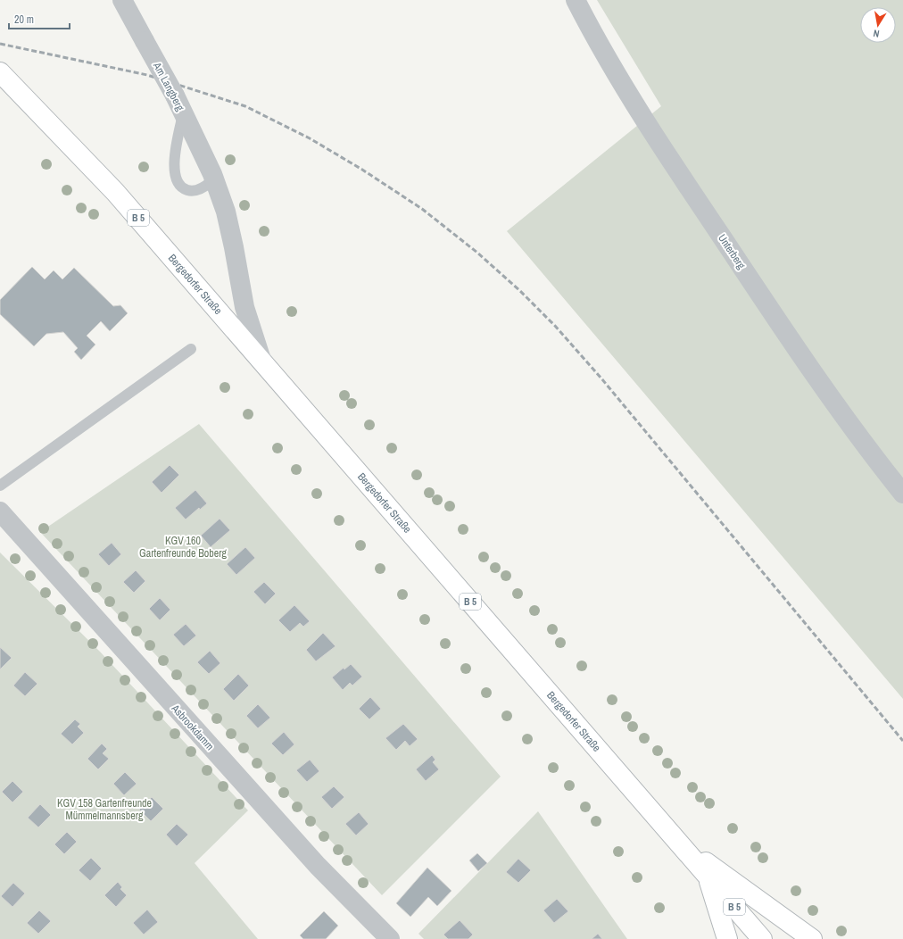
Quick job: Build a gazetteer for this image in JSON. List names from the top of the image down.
{
  "streets": {
    "main road": ["B 5", "Bergedorfer Straße"],
    "street": ["Am Langberg", "Unterberg", "Asbrookdamm"]
  },
  "crossings": [
    ["Am Langberg", "Bergedorfer Straße"]
  ],
  "parks": ["KGV 160 Gartenfreunde Boberg", "KGV 158 Gartenfreunde Mümmelmannsberg"],
  "scale_bar": "20 m",
  "north": "bottom"
}
